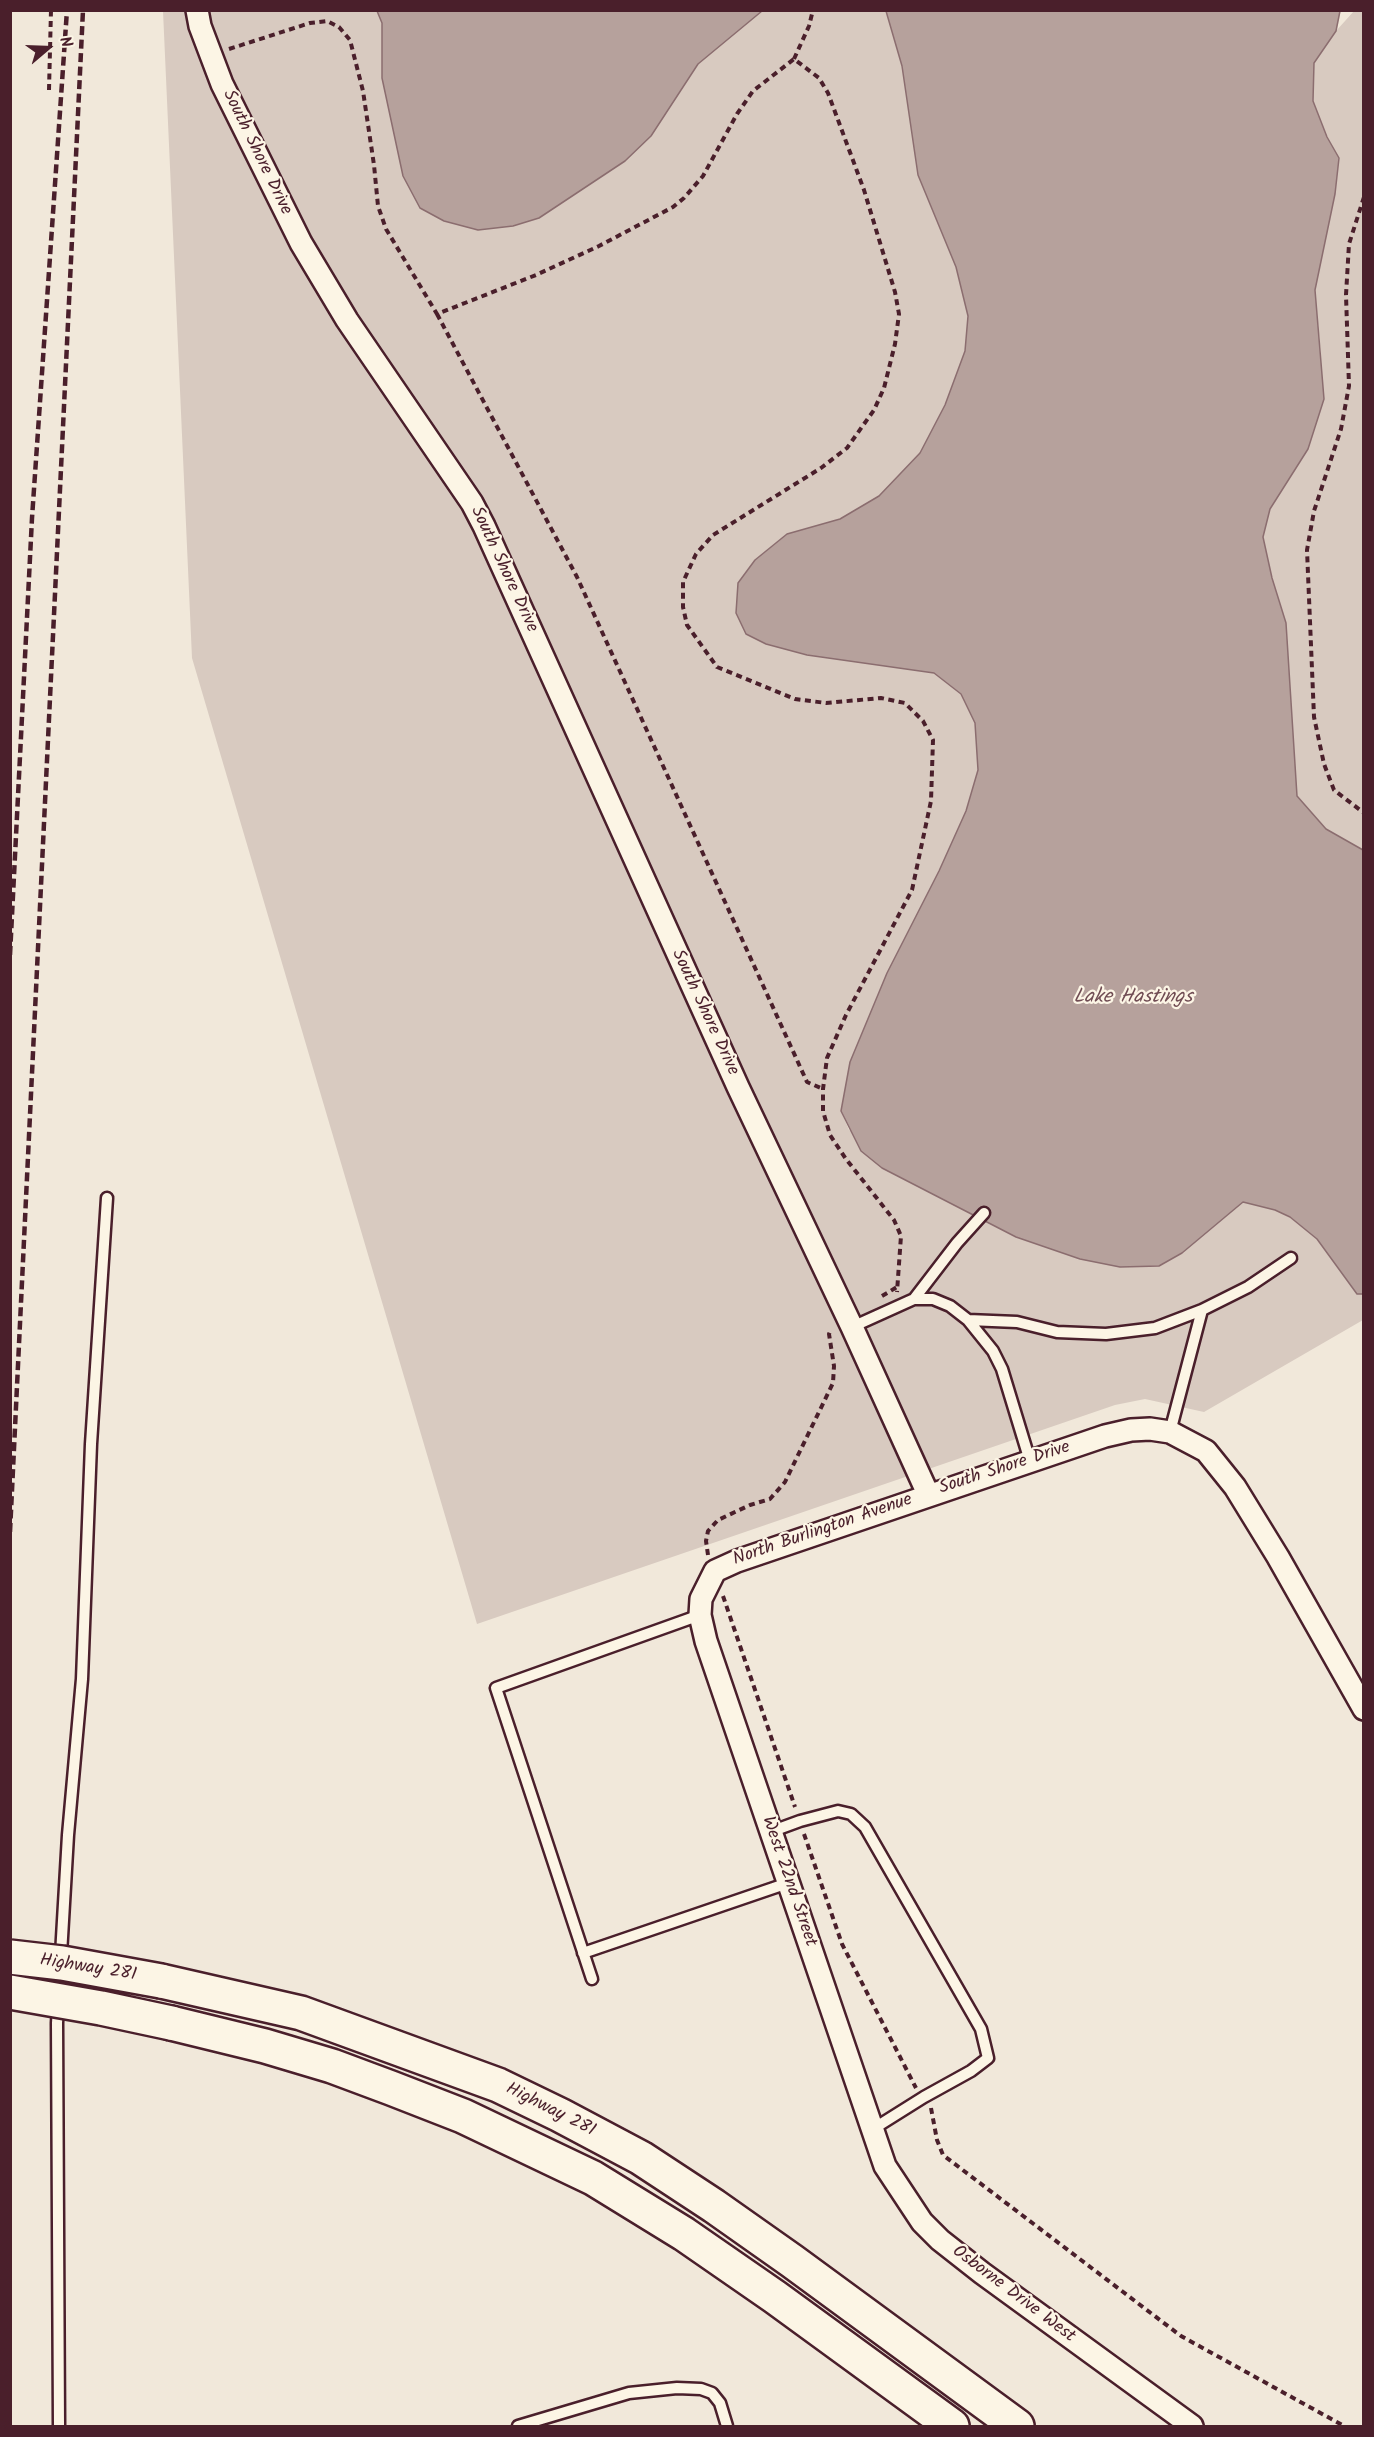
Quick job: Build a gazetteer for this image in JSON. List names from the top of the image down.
{
  "streets": {
    "highway": ["Highway 281"],
    "street": [
      "South Shore Drive",
      "North Burlington Avenue",
      "West 22nd Street",
      "Osborne Drive West"
    ]
  },
  "crossings": [
    ["South Shore Drive", "North Burlington Avenue"],
    ["North Burlington Avenue", "West 22nd Street"],
    ["West 22nd Street", "Osborne Drive West"]
  ],
  "water": ["Lake Hastings"],
  "north": "right"
}
